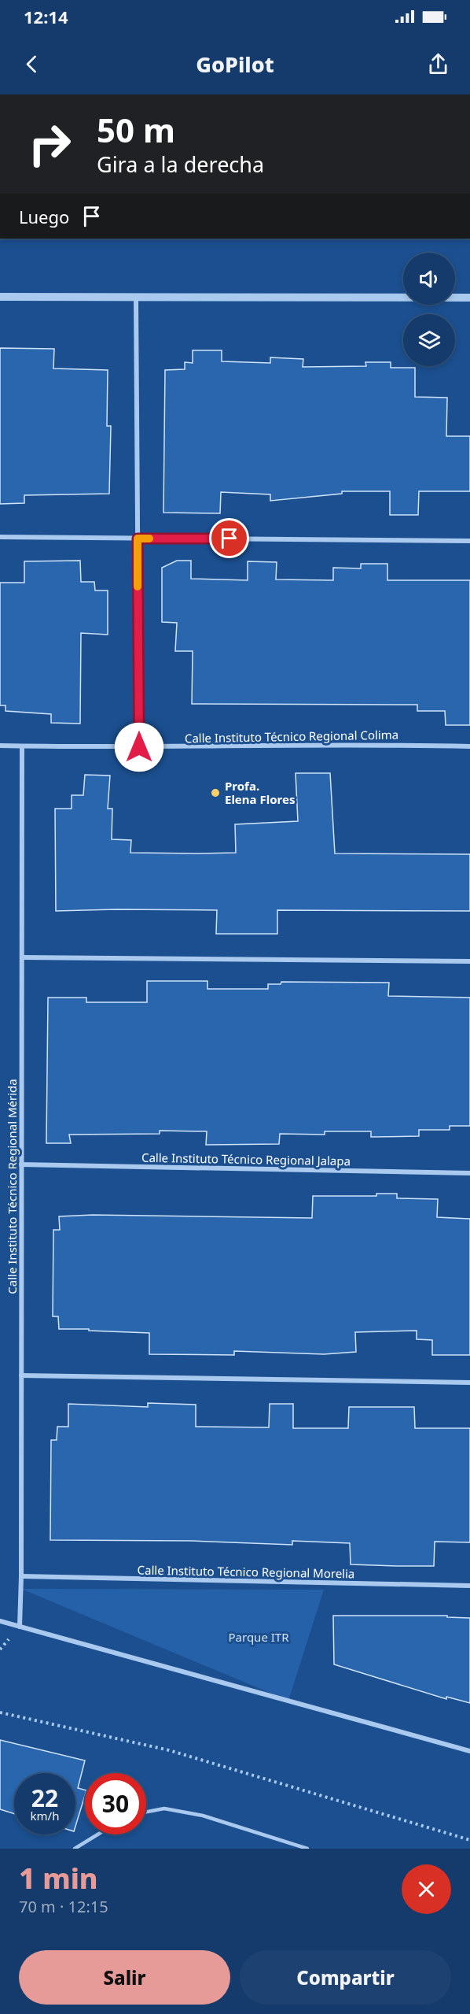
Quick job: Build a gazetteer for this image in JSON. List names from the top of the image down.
{
  "streets": {
    "street": [
      "Calle Instituto Técnico Regional Colima",
      "Calle Instituto Técnico Regional Jalapa",
      "Calle Instituto Técnico Regional Mérida",
      "Calle Instituto Técnico Regional Morelia"
    ]
  },
  "crossings": [
    ["Calle Instituto Técnico Regional Colima", "Calle Instituto Técnico Regional Mérida"],
    ["Calle Instituto Técnico Regional Jalapa", "Calle Instituto Técnico Regional Mérida"],
    ["Calle Instituto Técnico Regional Mérida", "Calle Instituto Técnico Regional Morelia"]
  ],
  "parks": ["Parque ITR"],
  "places": ["Profa. Elena Flores"],
  "page": {
    "status": "12:14",
    "header": "GoPilot",
    "turn": ["50 m", "Gira a la derecha"],
    "then": "Luego",
    "speed": "22 km/h",
    "limit": "30",
    "heading": ["1 min", "70 m · 12:15"],
    "buttons": ["Salir", "Compartir"]
  }
}
